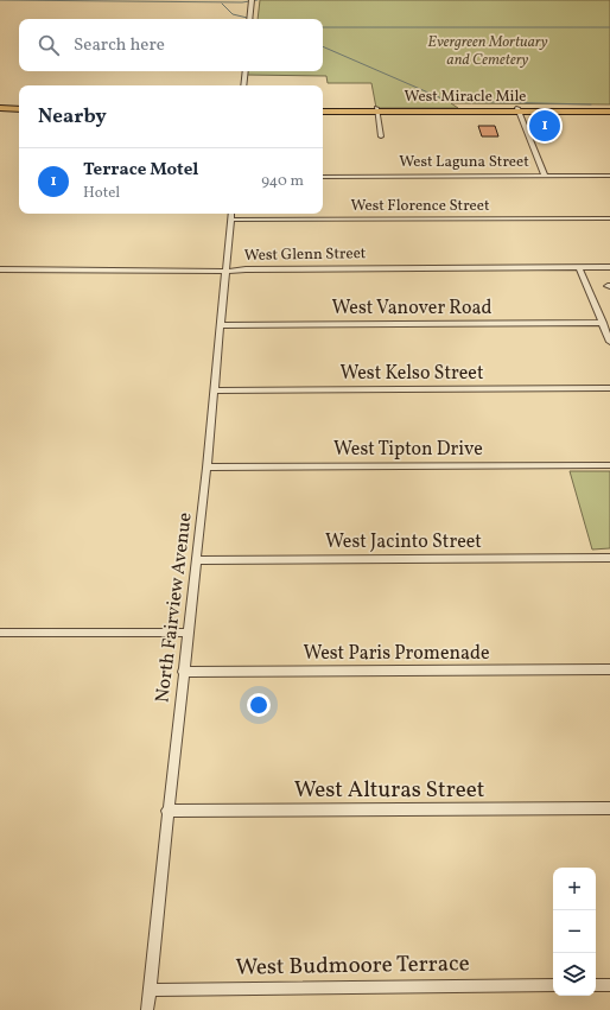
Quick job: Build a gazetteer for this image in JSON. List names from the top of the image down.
{
  "streets": {
    "highway": ["West Miracle Mile"],
    "street": [
      "West Laguna Street",
      "West Florence Street",
      "West Glenn Street",
      "West Vanover Road",
      "West Kelso Street",
      "West Tipton Drive",
      "West Jacinto Street",
      "North Fairview Avenue",
      "West Paris Promenade",
      "West Alturas Street",
      "West Budmoore Terrace"
    ]
  },
  "crossings": [
    ["West Florence Street", "North Fairview Avenue"],
    ["West Glenn Street", "North Fairview Avenue"],
    ["West Vanover Road", "North Fairview Avenue"],
    ["West Kelso Street", "North Fairview Avenue"],
    ["West Tipton Drive", "North Fairview Avenue"],
    ["West Jacinto Street", "North Fairview Avenue"],
    ["North Fairview Avenue", "West Paris Promenade"],
    ["North Fairview Avenue", "West Alturas Street"],
    ["North Fairview Avenue", "West Budmoore Terrace"]
  ],
  "parks": ["Evergreen Mortuary and Cemetery"],
  "page": {
    "search": "Search here",
    "heading": "Nearby",
    "pins": "1",
    "list": [
      {
        "mark": "1",
        "name": "Terrace Motel",
        "note": "Hotel",
        "value": "940 m"
      }
    ],
    "map_buttons": ["+", "−"]
  }
}
